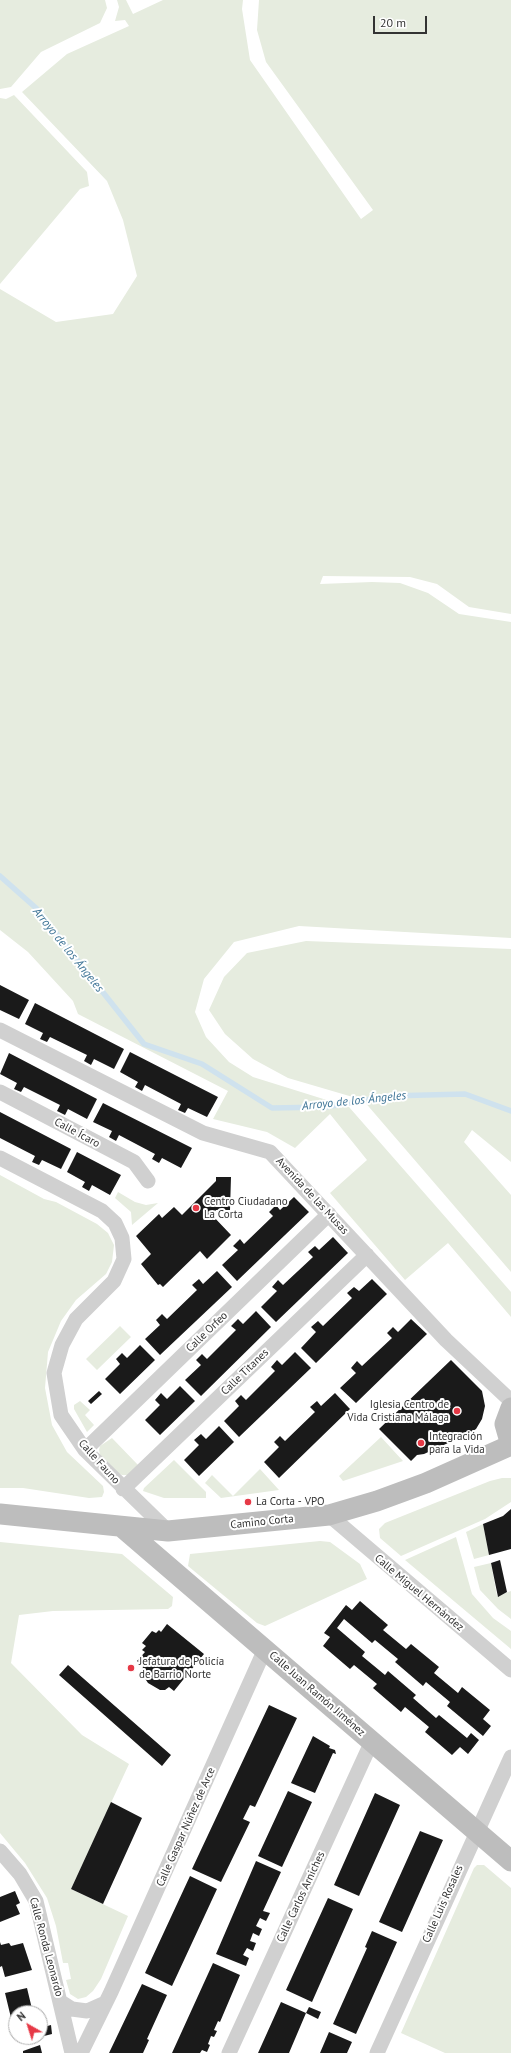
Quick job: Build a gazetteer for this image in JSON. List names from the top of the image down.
{
  "streets": {
    "street": [
      "Calle Ícaro",
      "Avenida de las Musas",
      "Calle Orfeo",
      "Calle Titanes",
      "Calle Fauno",
      "Camino Corta",
      "Calle Miguel Hernández",
      "Calle Juan Ramón Jiménez",
      "Calle Gaspar Núñez de Arce",
      "Calle Carlos Arniches",
      "Calle Luis Rosales",
      "Calle Ronda Leonardo"
    ]
  },
  "crossings": [
    ["Avenida de las Musas", "Calle Orfeo"],
    ["Avenida de las Musas", "Calle Titanes"],
    ["Calle Orfeo", "Calle Fauno"],
    ["Calle Titanes", "Calle Fauno"],
    ["Calle Fauno", "Camino Corta"],
    ["Camino Corta", "Calle Miguel Hernández"],
    ["Camino Corta", "Calle Juan Ramón Jiménez"],
    ["Calle Juan Ramón Jiménez", "Calle Gaspar Núñez de Arce"],
    ["Calle Juan Ramón Jiménez", "Calle Carlos Arniches"],
    ["Calle Juan Ramón Jiménez", "Calle Luis Rosales"]
  ],
  "water": ["Arroyo de los Ángeles"],
  "places": [
    "Centro Ciudadano La Corta",
    "Iglesia Centro de Vida Cristiana Málaga",
    "Integración para la Vida",
    "La Corta - VPO",
    "Jefatura de Policía de Barrio Norte"
  ],
  "scale_bar": "20 m",
  "north": "top left"
}
